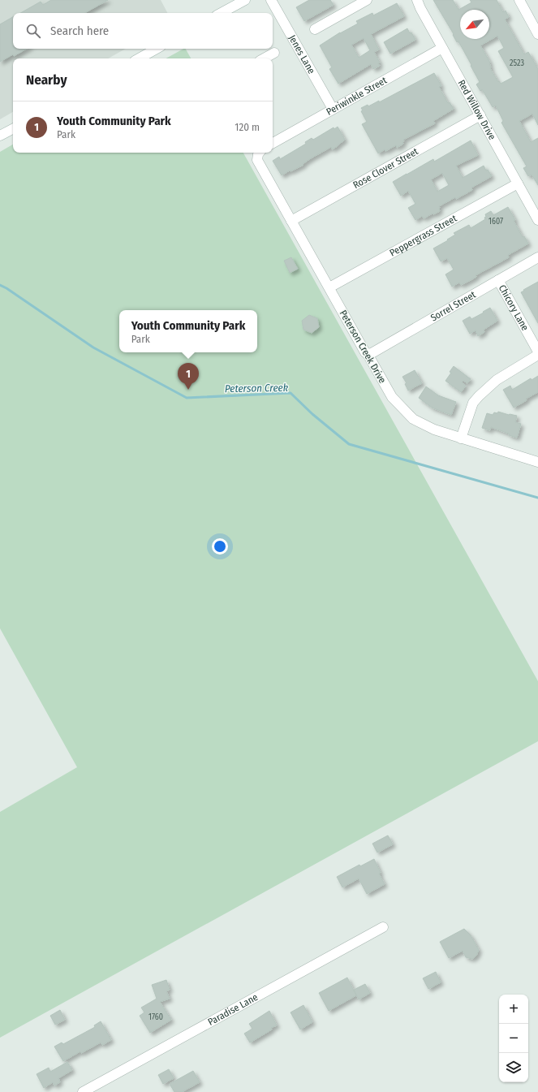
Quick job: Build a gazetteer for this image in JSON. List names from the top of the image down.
{
  "streets": {
    "street": [
      "Jenes Lane",
      "Periwinkle Street",
      "Red Willow Drive",
      "Rose Clover Street",
      "Peppergrass Street",
      "Sorrel Street",
      "Chicory Lane",
      "Peterson Creek Drive",
      "Paradise Lane"
    ]
  },
  "crossings": [
    ["Jenes Lane", "Periwinkle Street"],
    ["Periwinkle Street", "Red Willow Drive"],
    ["Red Willow Drive", "Rose Clover Street"],
    ["Red Willow Drive", "Peppergrass Street"],
    ["Rose Clover Street", "Peterson Creek Drive"],
    ["Peppergrass Street", "Peterson Creek Drive"],
    ["Sorrel Street", "Chicory Lane"],
    ["Sorrel Street", "Peterson Creek Drive"]
  ],
  "water": ["Peterson Creek"],
  "house_numbers": ["2523", "1607", "1760"],
  "north": "bottom left",
  "page": {
    "search": "Search here",
    "heading": "Nearby",
    "list": [
      {
        "mark": "1",
        "name": "Youth Community Park",
        "note": "Park",
        "value": "120 m"
      }
    ],
    "popup": ["Youth Community Park", "Park"],
    "pins": "1",
    "map_buttons": ["+", "−"]
  }
}
